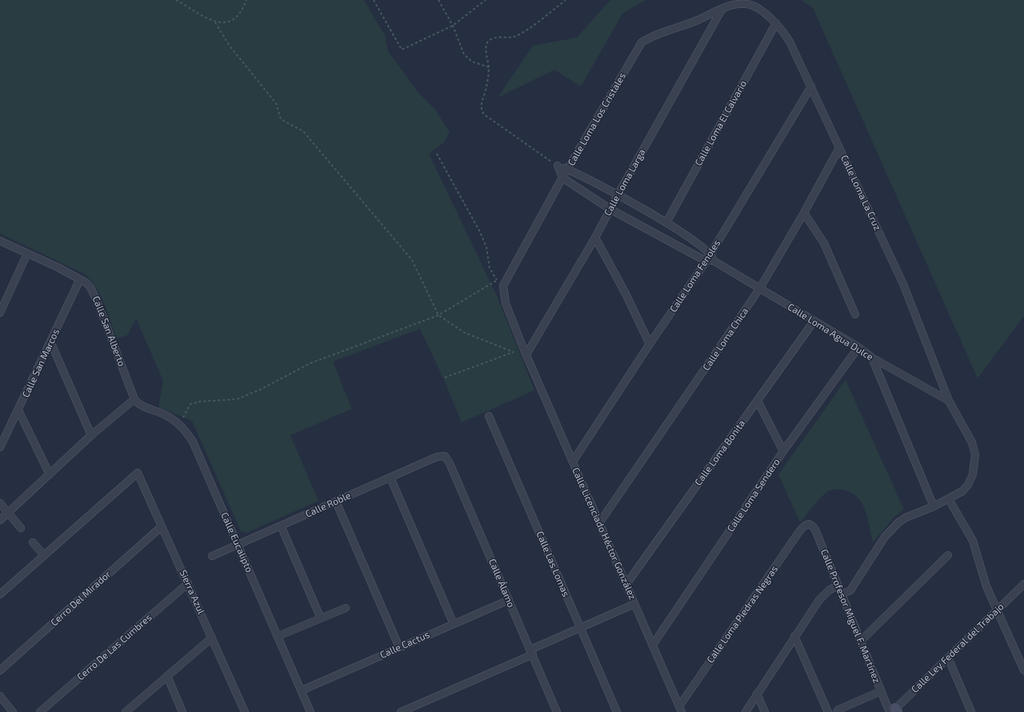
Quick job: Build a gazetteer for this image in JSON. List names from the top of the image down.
{
  "streets": {
    "street": [
      "Calle Loma Los Cristales",
      "Calle Loma El Calvario",
      "Calle Loma Larga",
      "Calle Loma La Cruz",
      "Calle Loma Fenoles",
      "Calle San Alberto",
      "Calle Loma Agua Dulce",
      "Calle Loma Chica",
      "Calle San Marcos",
      "Calle Loma Bonita",
      "Calle Loma Sendero",
      "Calle Roble",
      "Calle Licenciado Héctor González",
      "Calle Eucalipto",
      "Calle Las Lomas",
      "Calle Álamo",
      "Sierra Azul",
      "Cerro Del Mirador",
      "Calle Loma Piedras Negras",
      "Calle Profesor Miguel F. Martínez",
      "Calle Cactus",
      "Cerro De Las Cumbres",
      "Calle Ley Federal del Trabajo"
    ]
  },
  "crossings": [
    ["Calle Loma Los Cristales", "Calle Loma Larga"],
    ["Calle Loma Los Cristales", "Calle Loma La Cruz"],
    ["Calle Loma Los Cristales", "Calle Loma Agua Dulce"],
    ["Calle Loma Los Cristales", "Calle Licenciado Héctor González"],
    ["Calle Loma El Calvario", "Calle Loma La Cruz"],
    ["Calle Loma El Calvario", "Calle Loma Agua Dulce"],
    ["Calle Loma Larga", "Calle Loma Agua Dulce"],
    ["Calle Loma Larga", "Calle Licenciado Héctor González"],
    ["Calle Loma La Cruz", "Calle Loma Fenoles"],
    ["Calle Loma La Cruz", "Calle Loma Agua Dulce"],
    ["Calle Loma La Cruz", "Calle Loma Chica"],
    ["Calle Loma La Cruz", "Calle Profesor Miguel F. Martínez"],
    ["Calle Loma Fenoles", "Calle Loma Agua Dulce"],
    ["Calle Loma Fenoles", "Calle Licenciado Héctor González"],
    ["Calle San Alberto", "Calle San Marcos"],
    ["Calle San Alberto", "Calle Eucalipto"],
    ["Calle Loma Agua Dulce", "Calle Loma Chica"],
    ["Calle Loma Agua Dulce", "Calle Loma Bonita"],
    ["Calle Loma Agua Dulce", "Calle Loma Sendero"],
    ["Calle Loma Chica", "Calle Licenciado Héctor González"],
    ["Calle Loma Bonita", "Calle Licenciado Héctor González"],
    ["Calle Loma Sendero", "Calle Licenciado Héctor González"],
    ["Calle Roble", "Calle Eucalipto"],
    ["Calle Roble", "Calle Álamo"],
    ["Calle Licenciado Héctor González", "Calle Loma Piedras Negras"],
    ["Calle Eucalipto", "Calle Cactus"],
    ["Calle Álamo", "Calle Cactus"],
    ["Sierra Azul", "Cerro Del Mirador"],
    ["Sierra Azul", "Cerro De Las Cumbres"],
    ["Calle Loma Piedras Negras", "Calle Profesor Miguel F. Martínez"],
    ["Calle Profesor Miguel F. Martínez", "Calle Ley Federal del Trabajo"]
  ]
}
